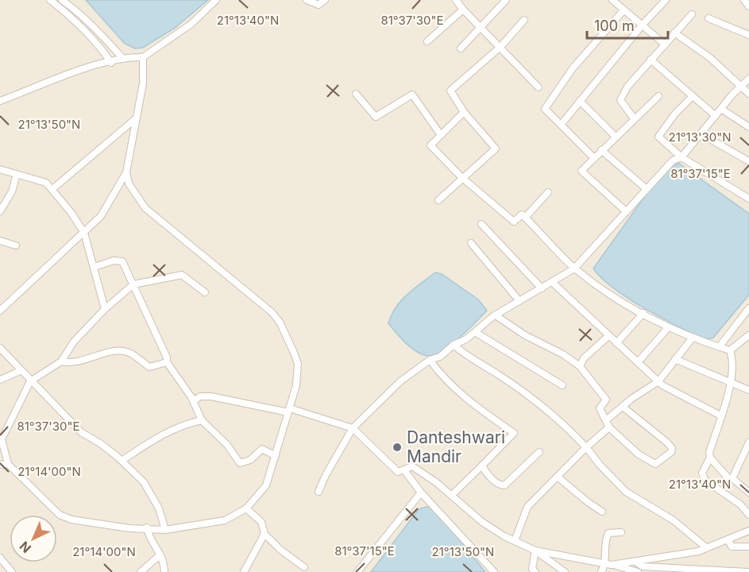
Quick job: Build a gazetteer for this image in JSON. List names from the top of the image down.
{
  "places": ["Danteshwari Mandir"],
  "scale_bar": "100 m",
  "north": "bottom left",
  "coordinates": [
    "21°13'40\"N",
    "81°37'30\"E",
    "21°13'50\"N",
    "21°13'30\"N",
    "81°37'15\"E",
    "21°14'00\"N"
  ]
}
